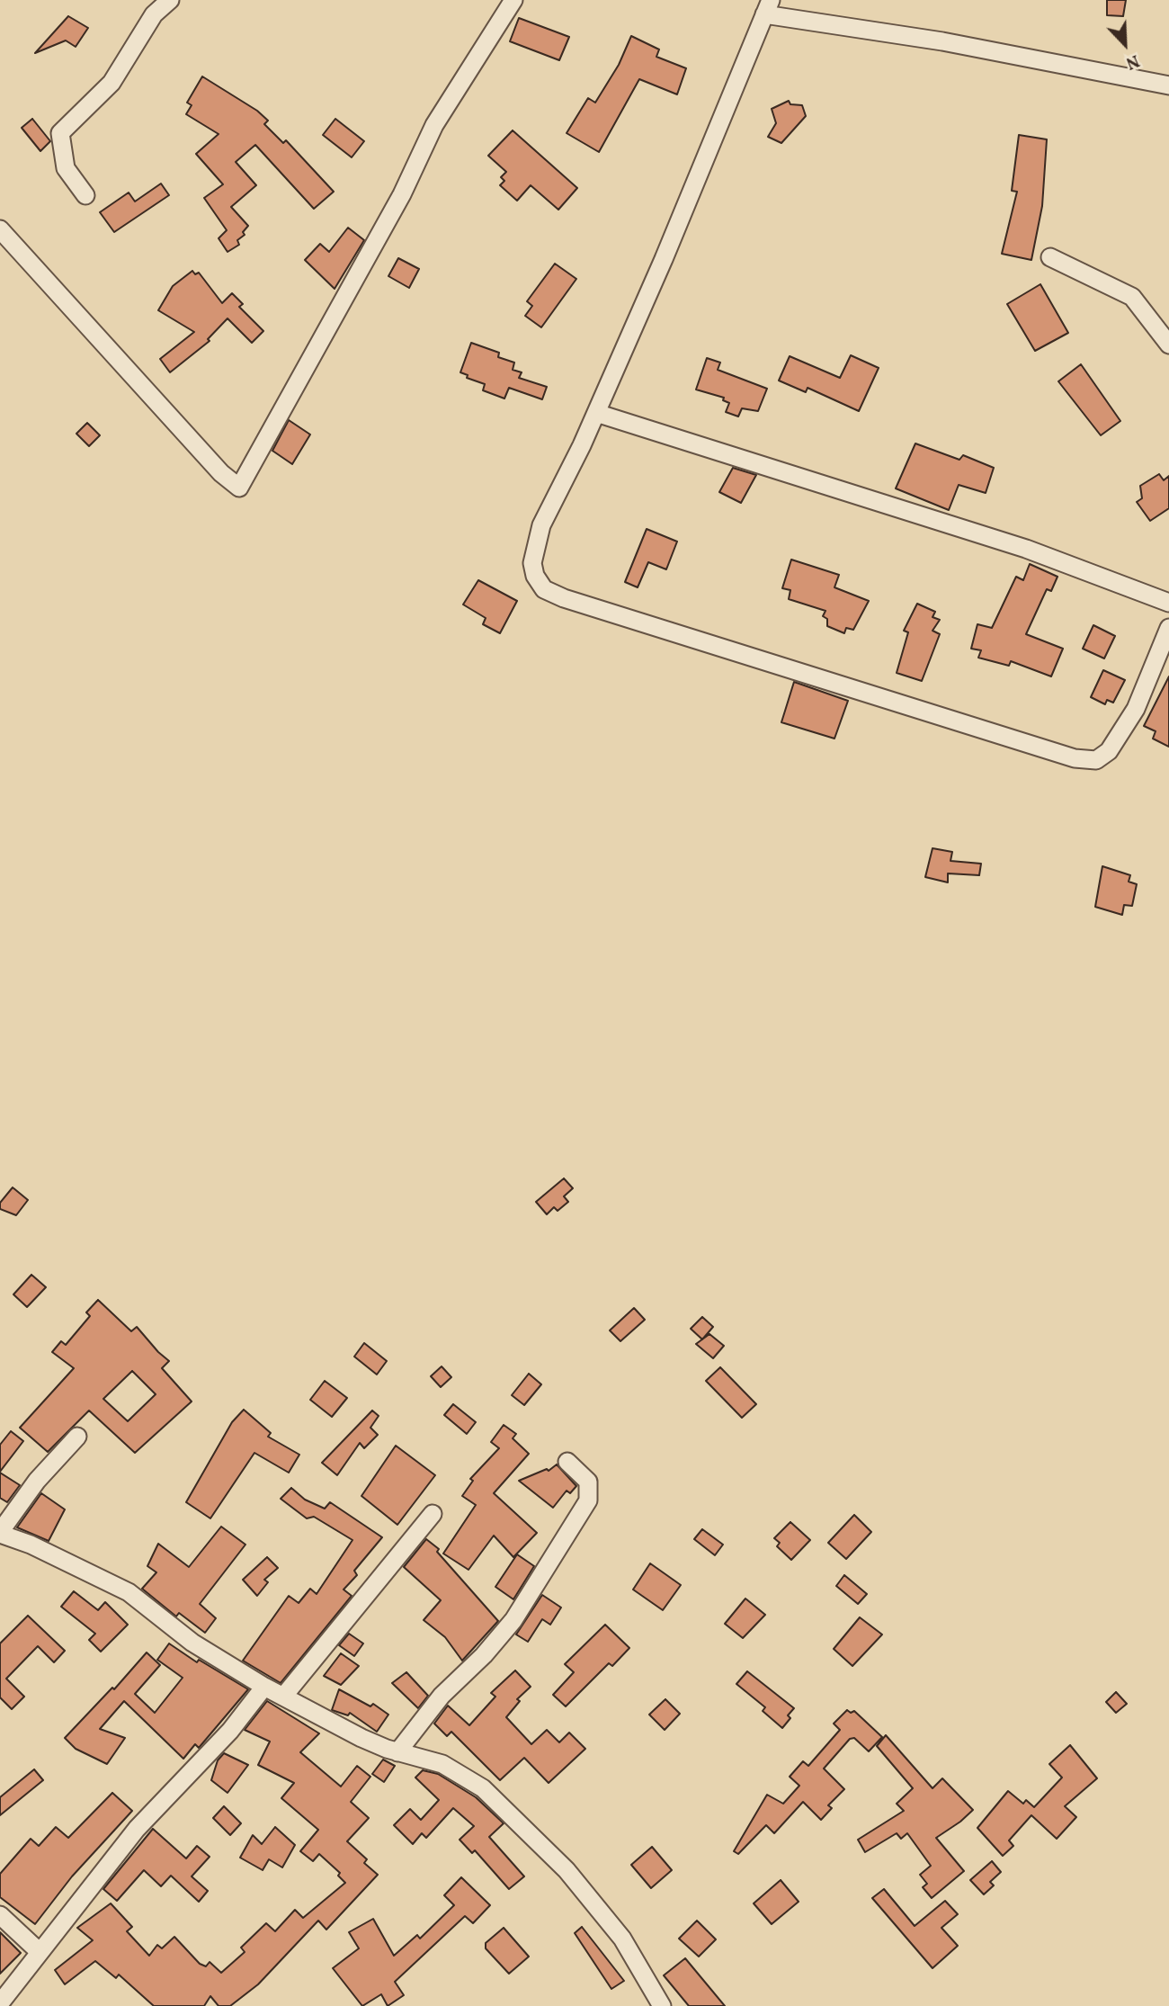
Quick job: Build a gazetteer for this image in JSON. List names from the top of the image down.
{
  "north": "bottom right"
}
